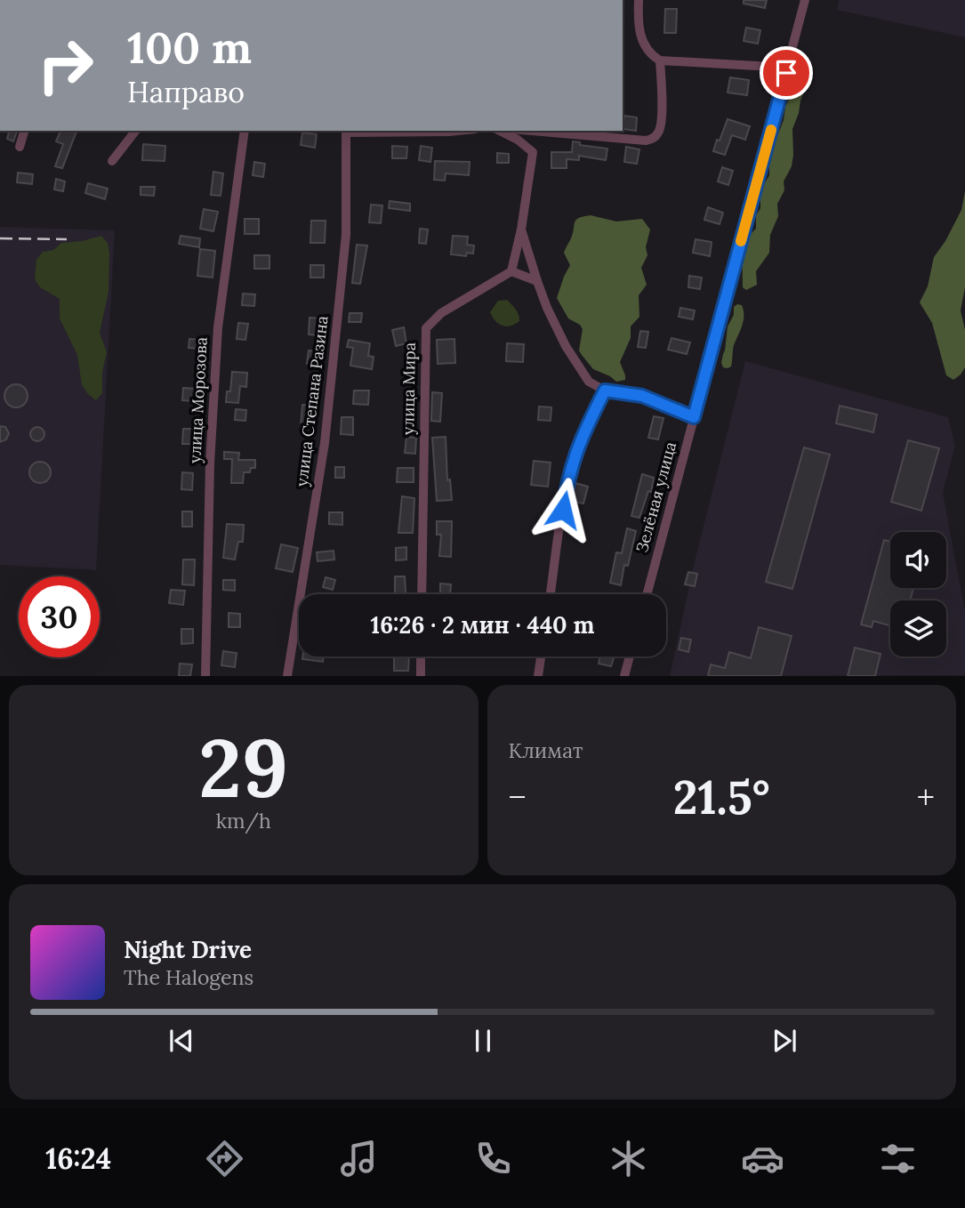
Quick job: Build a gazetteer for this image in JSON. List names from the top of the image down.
{
  "streets": {
    "street": [
      "улица Мира",
      "улица Морозова",
      "улица Степана Разина",
      "Зелёная улица"
    ]
  },
  "page": {
    "turn": ["100 m", "Направо"],
    "limit": "30",
    "trip": "16:26 · 2 мин · 440 m",
    "tile": [
      ["29", "km/h"],
      "Климат"
    ],
    "heat": ["−", "21.5°", "+"],
    "song": ["Night Drive", "The Halogens"],
    "tabs": "16:24"
  }
}
